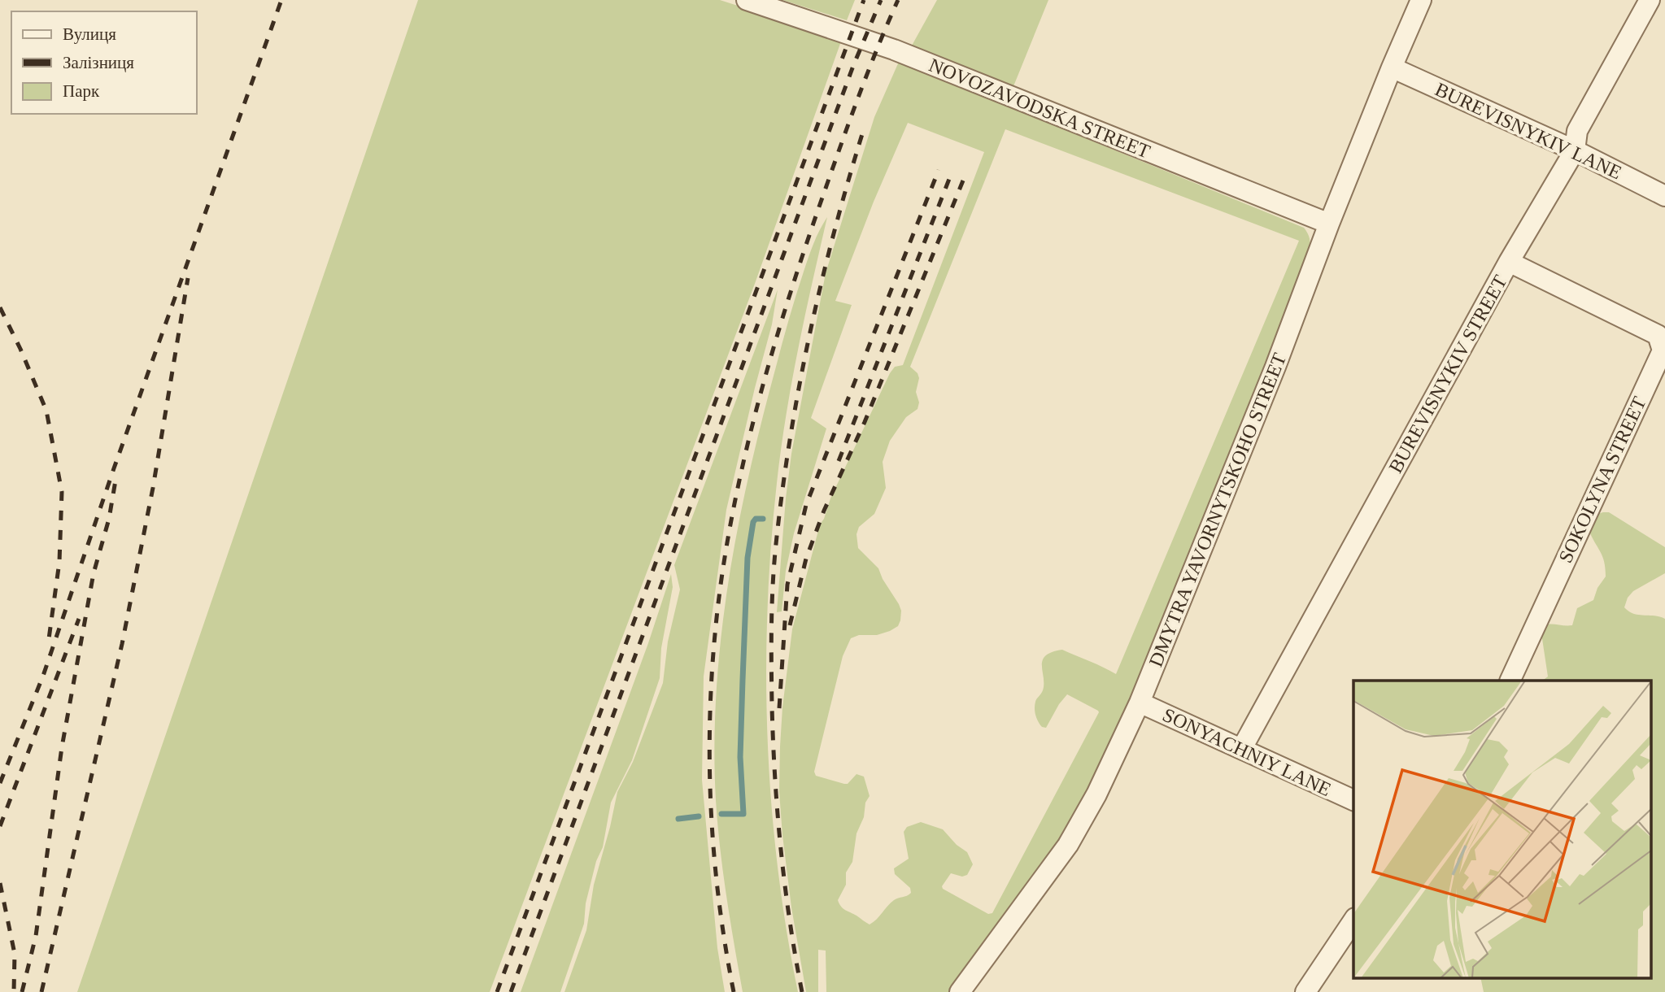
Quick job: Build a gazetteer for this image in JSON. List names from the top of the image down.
{
  "streets": {
    "street": [
      "NOVOZAVODSKA STREET",
      "BUREVISNYKIV LANE",
      "BUREVISNYKIV STREET",
      "SOKOLYNA STREET",
      "DMYTRA YAVORNYTSKOHO STREET",
      "SONYACHNIY LANE"
    ]
  },
  "crossings": [
    ["NOVOZAVODSKA STREET", "DMYTRA YAVORNYTSKOHO STREET"],
    ["BUREVISNYKIV LANE", "BUREVISNYKIV STREET"],
    ["BUREVISNYKIV LANE", "DMYTRA YAVORNYTSKOHO STREET"],
    ["BUREVISNYKIV STREET", "SOKOLYNA STREET"],
    ["BUREVISNYKIV STREET", "SONYACHNIY LANE"],
    ["DMYTRA YAVORNYTSKOHO STREET", "SONYACHNIY LANE"]
  ],
  "legend": ["Вулиця", "Залізниця", "Парк"]
}
